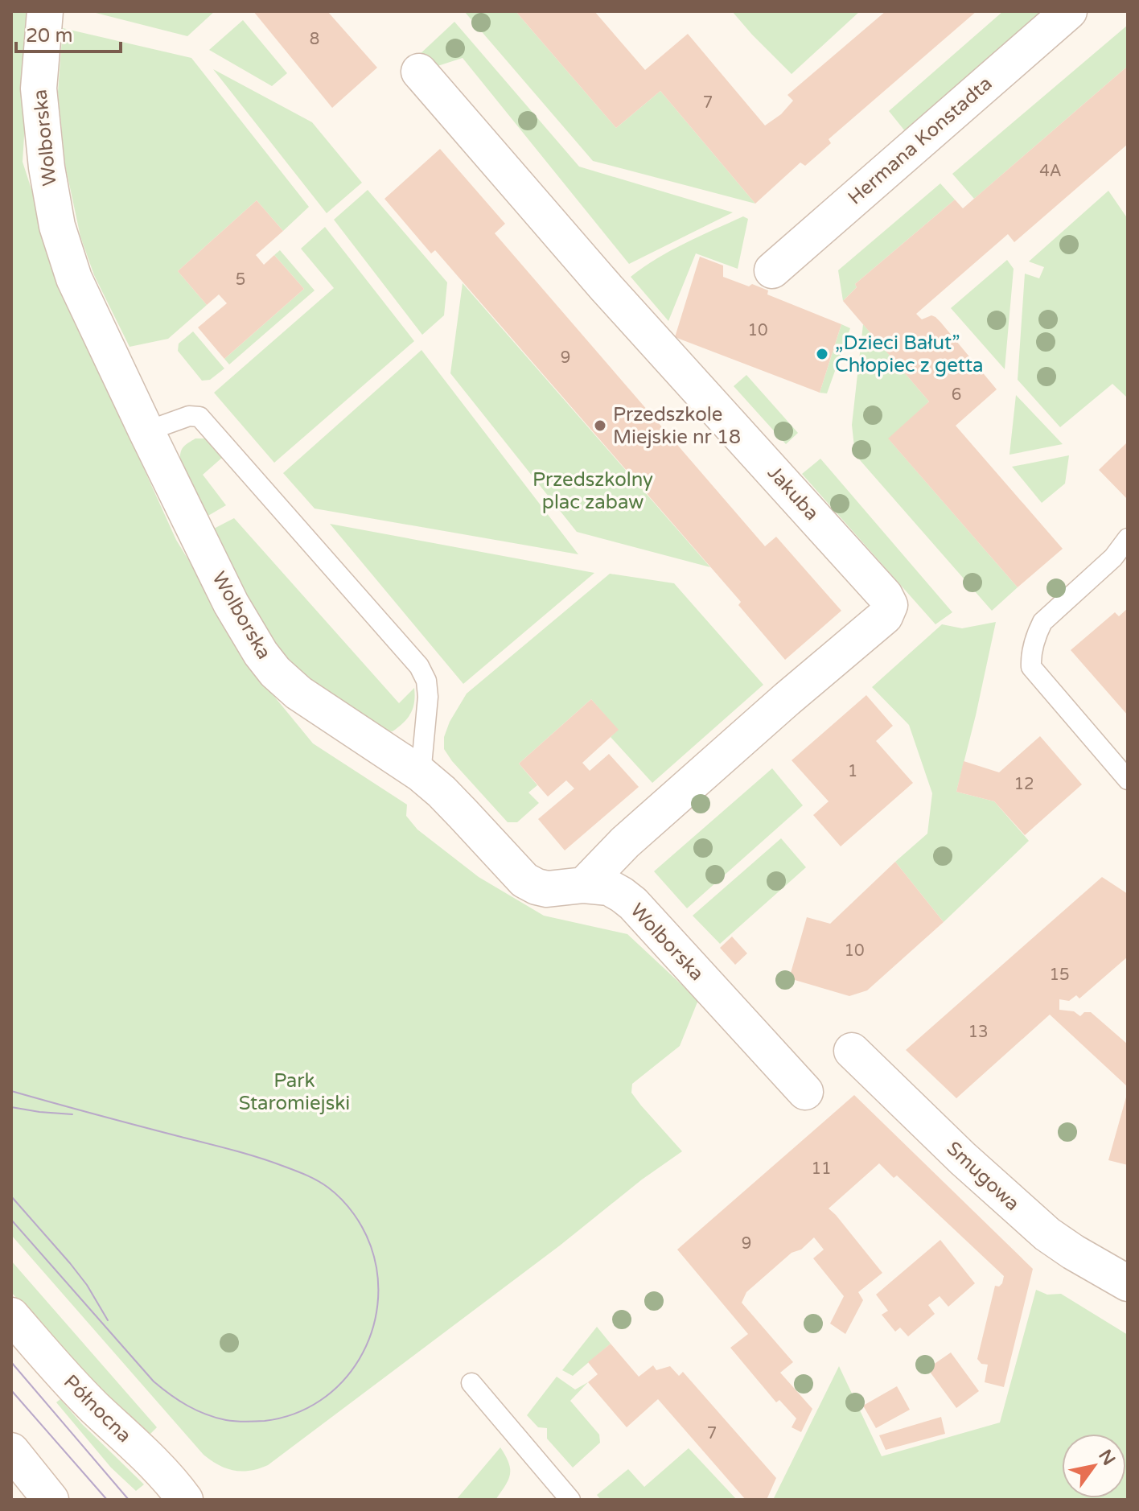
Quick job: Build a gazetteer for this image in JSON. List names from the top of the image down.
{
  "streets": {
    "street": [
      "Wolborska",
      "Hermana Konstadta",
      "Jakuba",
      "Smugowa",
      "Północna"
    ]
  },
  "crossings": [
    ["Wolborska", "Jakuba"]
  ],
  "parks": ["Przedszkolny plac zabaw", "Park Staromiejski"],
  "places": ["„Dzieci Bałut” Chłopiec z getta", "Przedszkole Miejskie nr 18"],
  "house_numbers": [
    "8",
    "7",
    "4A",
    "5",
    "10",
    "9",
    "6",
    "1",
    "12",
    "10",
    "15",
    "13",
    "11",
    "9",
    "7"
  ],
  "scale_bar": "20 m",
  "north": "top right"
}
